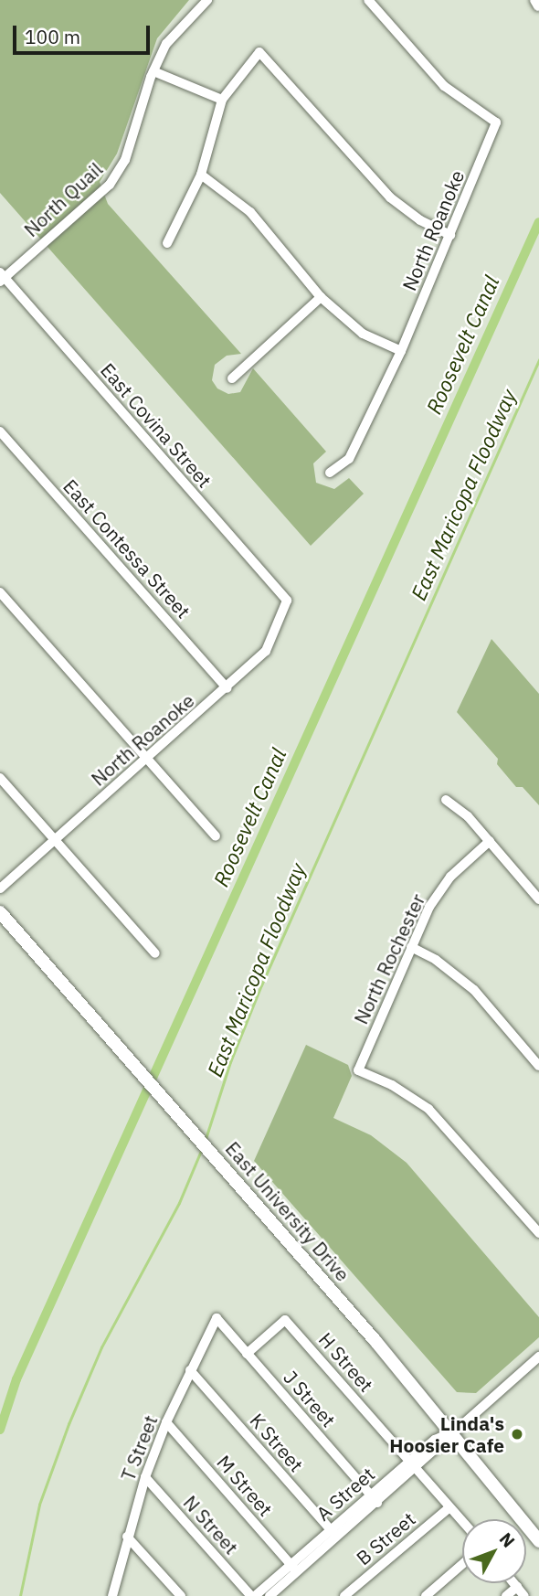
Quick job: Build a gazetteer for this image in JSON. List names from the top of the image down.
{
  "streets": {
    "main road": ["East University Drive"],
    "street": [
      "North Quail",
      "North Roanoke",
      "East Covina Street",
      "East Contessa Street",
      "North Rochester",
      "H Street",
      "J Street",
      "K Street",
      "T Street",
      "M Street",
      "A Street",
      "N Street",
      "B Street"
    ]
  },
  "crossings": [
    ["North Quail", "East Covina Street"],
    ["North Roanoke", "East Covina Street"],
    ["North Roanoke", "East Contessa Street"],
    ["East University Drive", "A Street"],
    ["H Street", "J Street"],
    ["H Street", "A Street"],
    ["J Street", "T Street"],
    ["J Street", "A Street"],
    ["K Street", "T Street"],
    ["K Street", "A Street"],
    ["T Street", "M Street"],
    ["T Street", "N Street"],
    ["M Street", "A Street"],
    ["A Street", "N Street"]
  ],
  "water": ["Roosevelt Canal", "East Maricopa Floodway"],
  "places": ["Linda's Hoosier Cafe"],
  "scale_bar": "100 m",
  "north": "top right"
}
